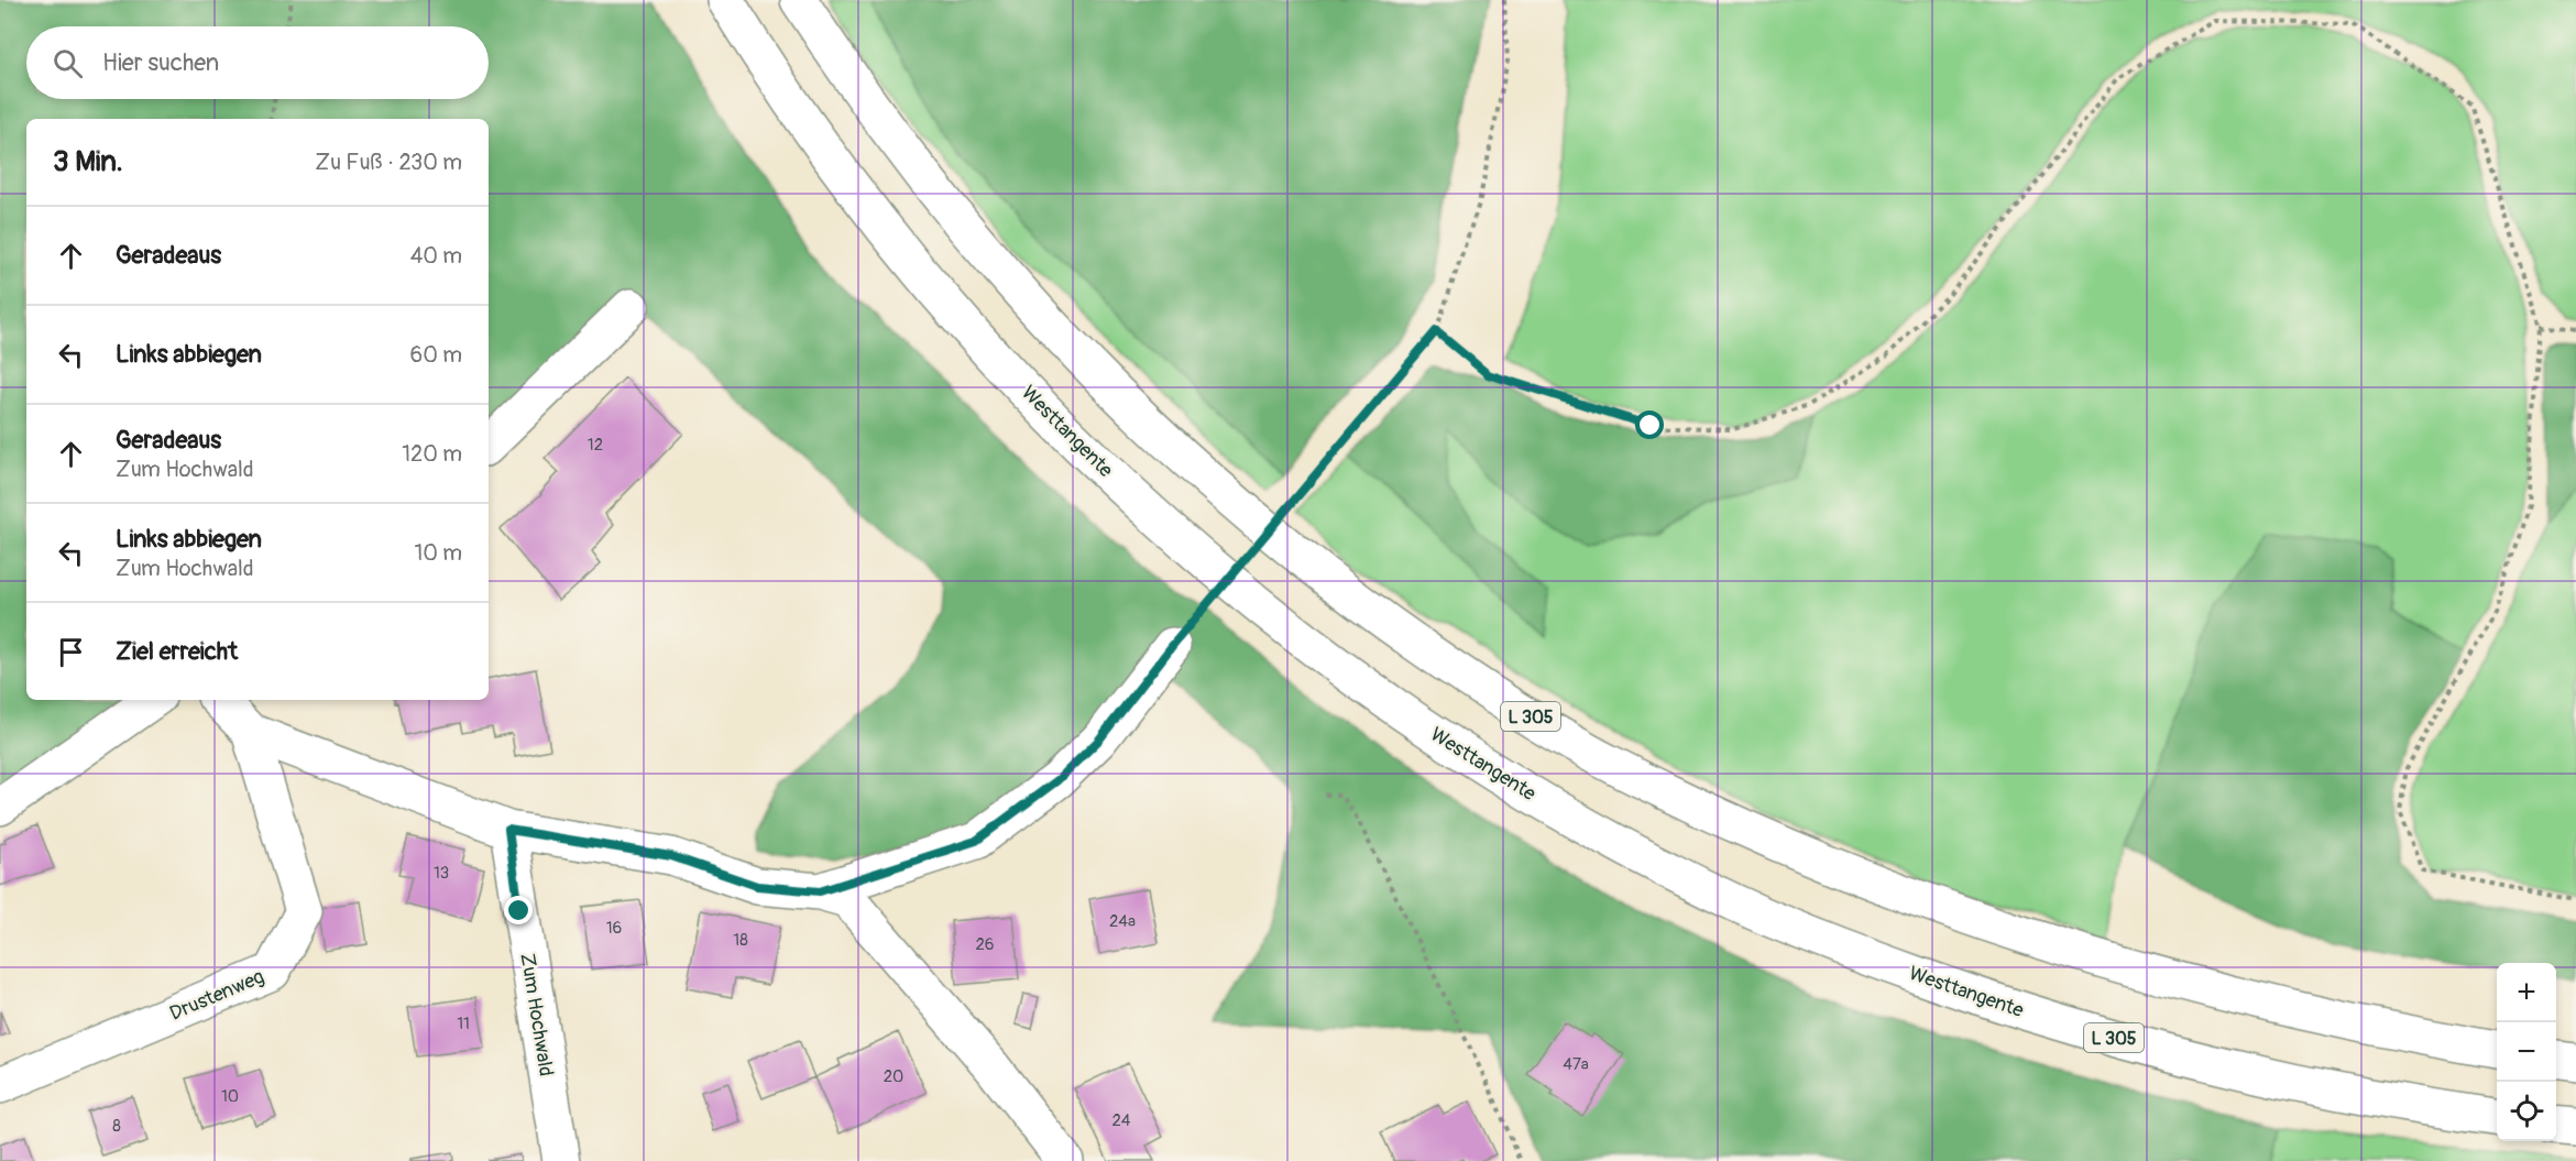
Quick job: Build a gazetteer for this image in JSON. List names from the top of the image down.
{
  "streets": {
    "main road": [
      "Westtangente",
      "L 305",
      "Drustenweg",
      "Zum Hochwald"
    ]
  },
  "house_numbers": [
    "12",
    "13",
    "24a",
    "16",
    "18",
    "26",
    "11",
    "47a",
    "20",
    "10",
    "24",
    "8"
  ],
  "page": {
    "search": "Hier suchen",
    "heading": ["3 Min.", "Zu Fuß · 230 m"],
    "list": [
      ["Geradeaus", "40 m"],
      ["Links abbiegen", "60 m"],
      ["Geradeaus", "Zum Hochwald", "120 m"],
      ["Links abbiegen", "Zum Hochwald", "10 m"],
      "Ziel erreicht"
    ],
    "map_buttons": ["+", "−"]
  }
}
